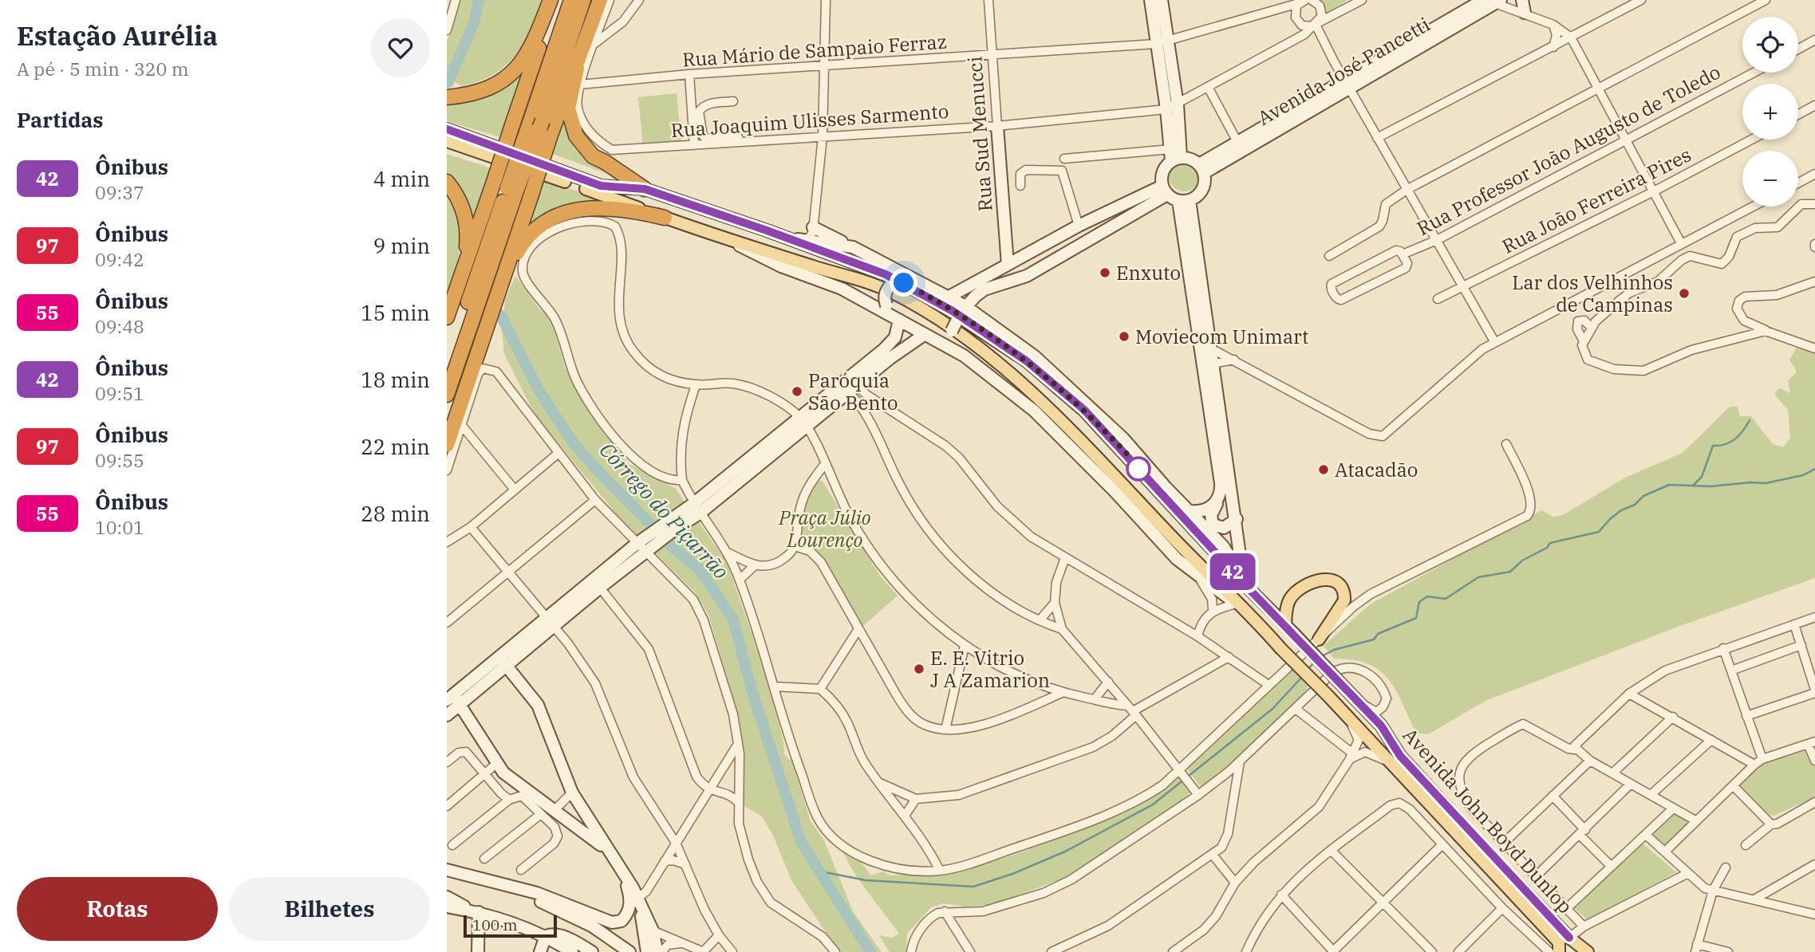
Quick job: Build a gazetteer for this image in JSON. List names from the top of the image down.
{
  "streets": {
    "main road": ["Avenida José Pancetti", "Rua Sud Menucci", "Avenida John Boyd Dunlop"],
    "street": [
      "Rua Mário de Sampaio Ferraz",
      "Rua Joaquim Ulisses Sarmento",
      "Rua Professor João Augusto de Toledo",
      "Rua João Ferreira Pires"
    ]
  },
  "crossings": [
    ["Rua Mário de Sampaio Ferraz", "Rua Joaquim Ulisses Sarmento"],
    ["Rua Mário de Sampaio Ferraz", "Rua Sud Menucci"],
    ["Rua Joaquim Ulisses Sarmento", "Rua Sud Menucci"]
  ],
  "water": ["Córrego do Piçarrão"],
  "parks": ["Praça Júlio Lourenço"],
  "places": [
    "Enxuto",
    "Lar dos Velhinhos de Campinas",
    "Moviecom Unimart",
    "Paróquia São Bento",
    "Atacadão",
    "E. E. Vitrio J A Zamarion"
  ],
  "lines": ["bus line 42"],
  "scale_bar": "100 m",
  "page": {
    "heading": [
      ["Estação Aurélia", "A pé · 5 min · 320 m"],
      "Partidas"
    ],
    "on_map": "42",
    "map_buttons": ["+", "−"],
    "list": [
      {
        "mark": "42",
        "name": "Ônibus",
        "note": "09:37",
        "value": "4 min"
      },
      {
        "mark": "97",
        "name": "Ônibus",
        "note": "09:42",
        "value": "9 min"
      },
      {
        "mark": "55",
        "name": "Ônibus",
        "note": "09:48",
        "value": "15 min"
      },
      {
        "mark": "42",
        "name": "Ônibus",
        "note": "09:51",
        "value": "18 min"
      },
      {
        "mark": "97",
        "name": "Ônibus",
        "note": "09:55",
        "value": "22 min"
      },
      {
        "mark": "55",
        "name": "Ônibus",
        "note": "10:01",
        "value": "28 min"
      }
    ],
    "buttons": ["Rotas", "Bilhetes"],
    "scale": "100 m"
  }
}
